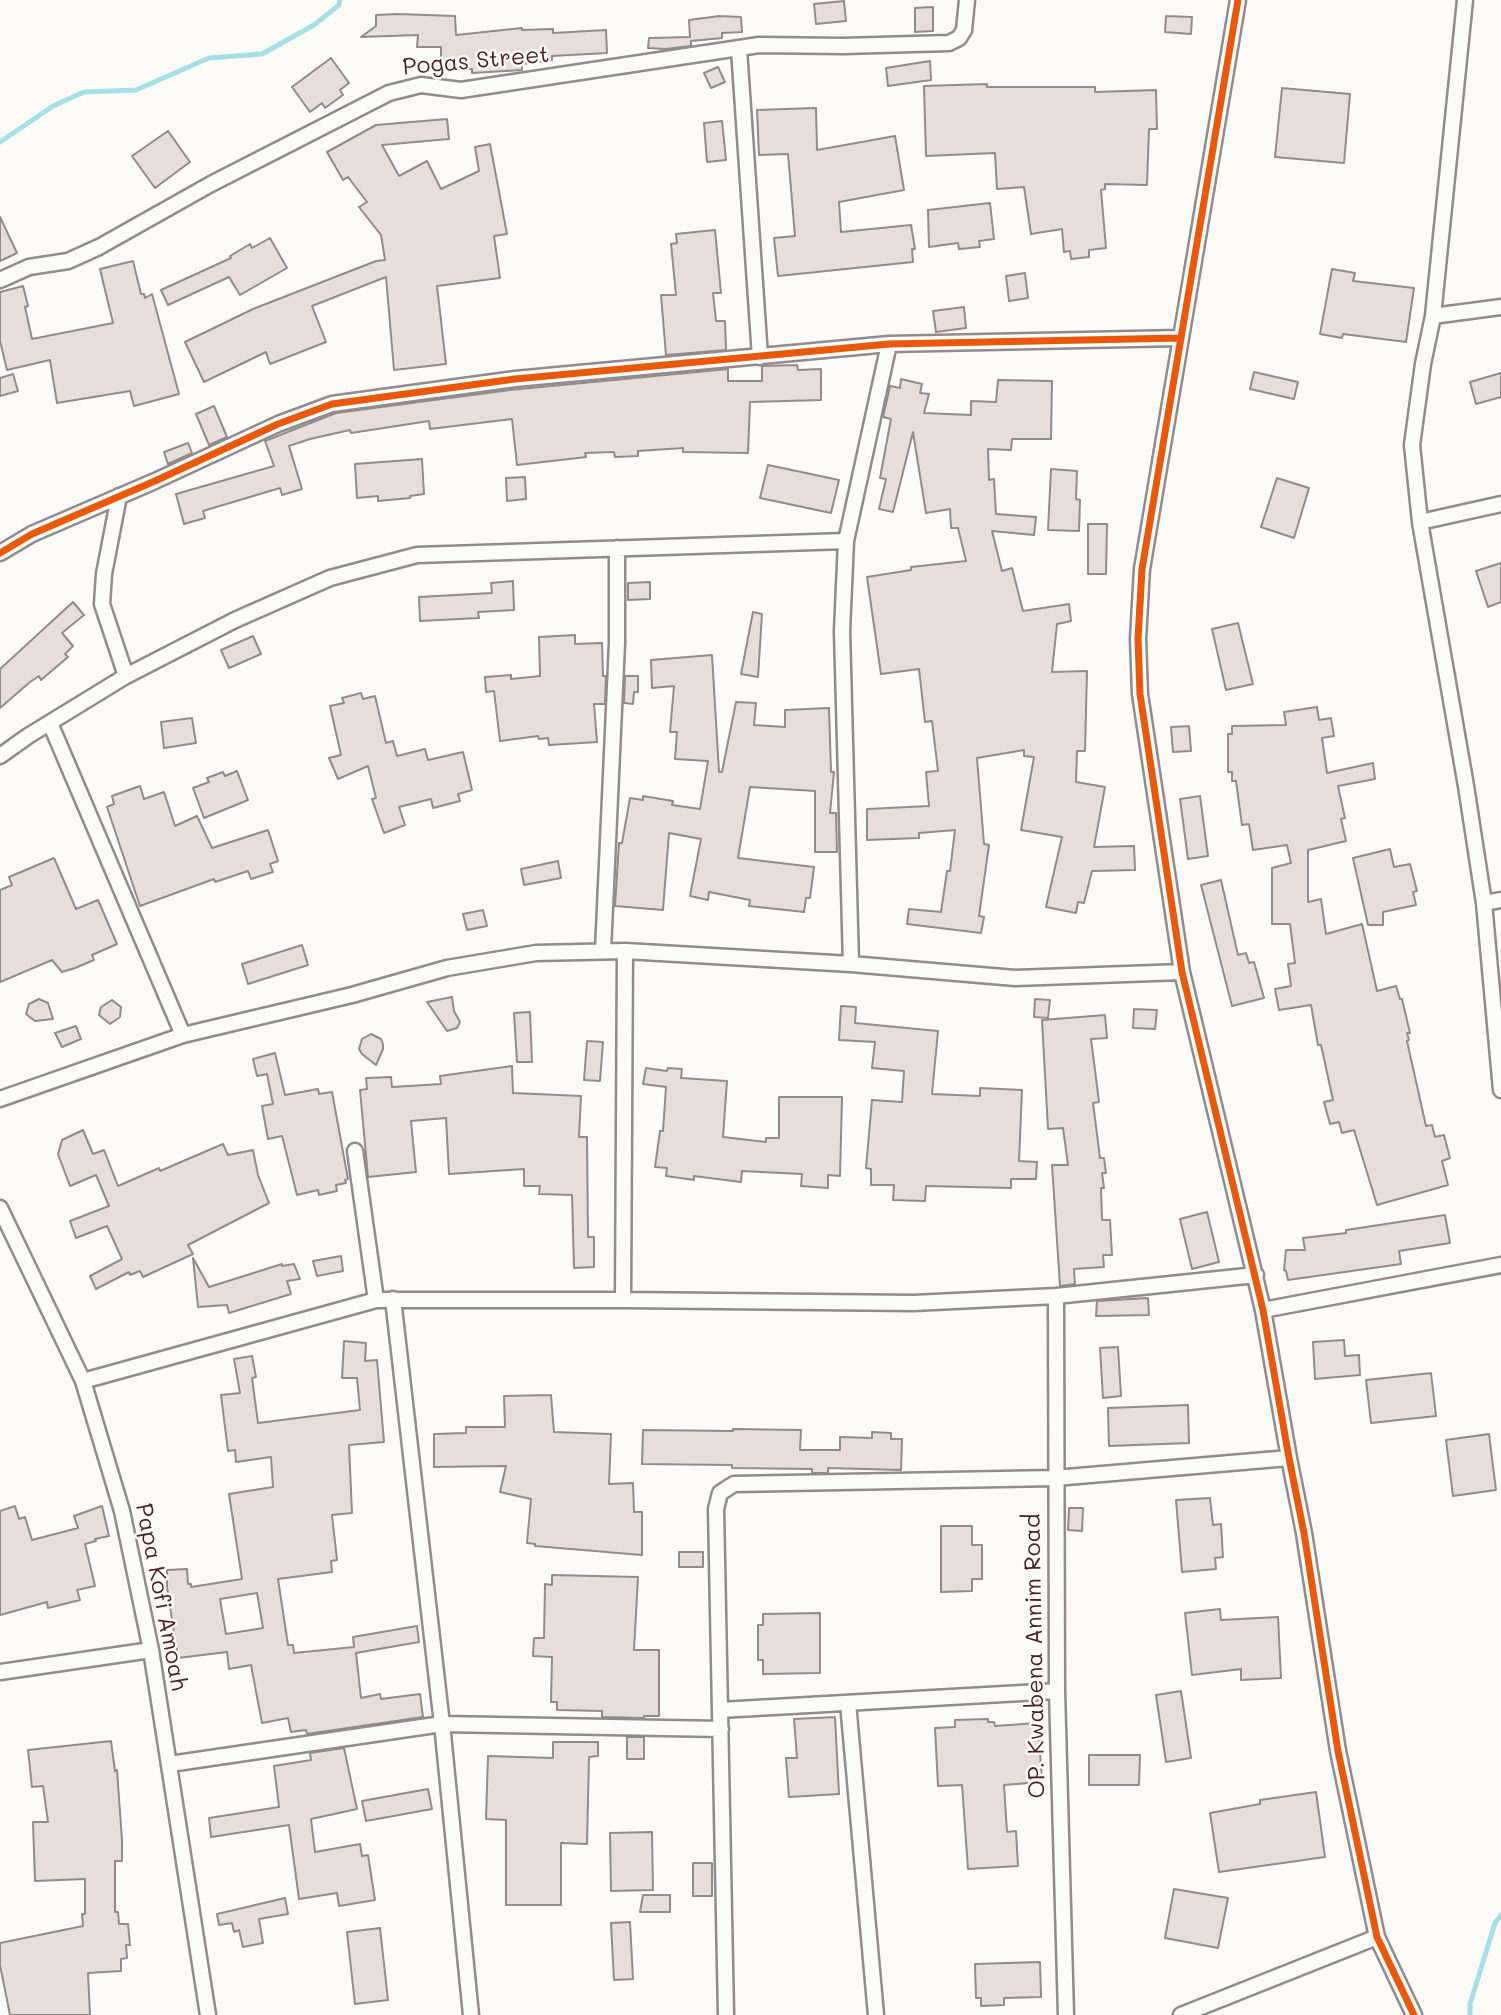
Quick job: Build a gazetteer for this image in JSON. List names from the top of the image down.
{
  "streets": {
    "street": ["Pogas Street", "Papa Kofi Amoah", "OP. Kwabena Annim Road"]
  }
}
